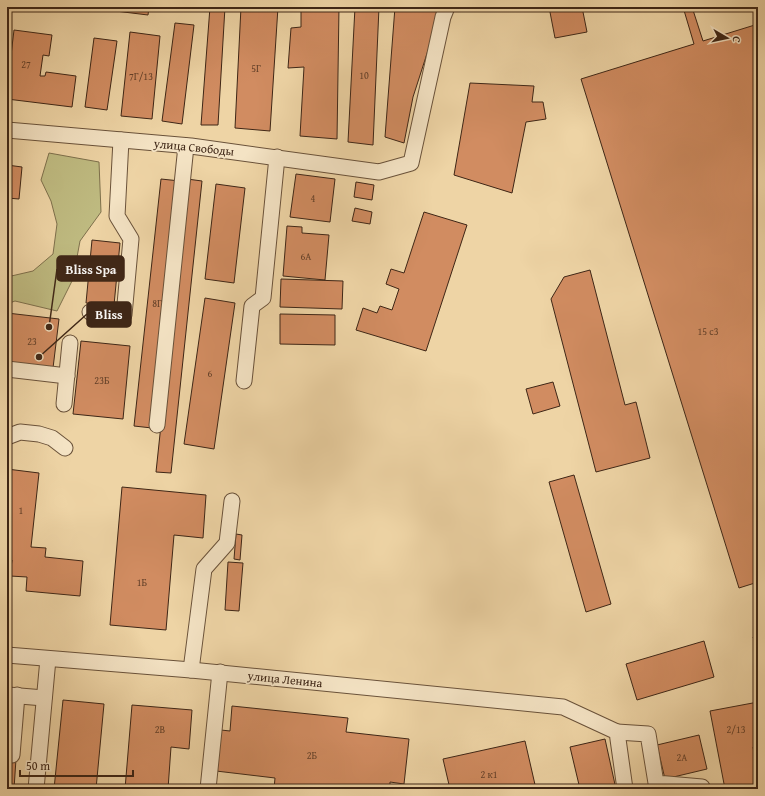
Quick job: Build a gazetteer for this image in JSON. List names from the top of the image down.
{
  "streets": {
    "street": ["улица Свободы", "улица Ленина"]
  },
  "places": ["Bliss Spa", "Bliss"],
  "house_numbers": [
    "27",
    "5Г",
    "10",
    "7Г/13",
    "4",
    "6А",
    "8Г",
    "15 с3",
    "23",
    "6",
    "23Б",
    "1",
    "1Б",
    "2В",
    "2/13",
    "2Б",
    "2А",
    "2 к1"
  ],
  "scale_bar": "50 m",
  "north": "right"
}
